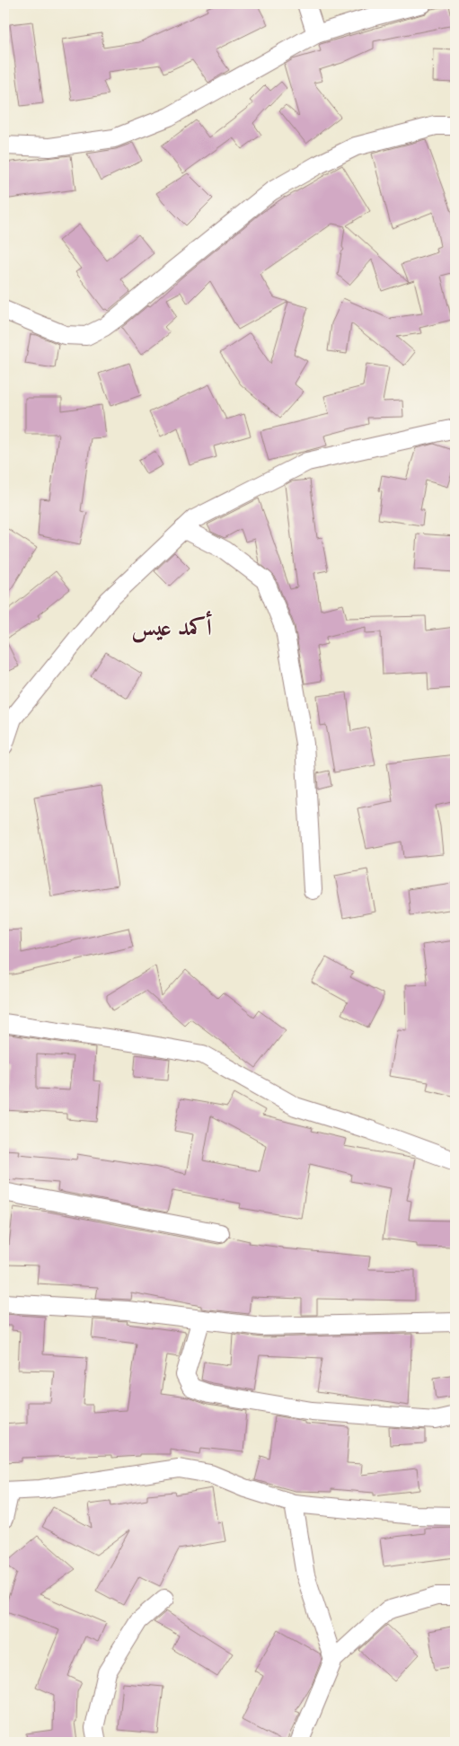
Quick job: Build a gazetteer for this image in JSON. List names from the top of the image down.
{
  "districts": ["أكمد عيس"]
}
